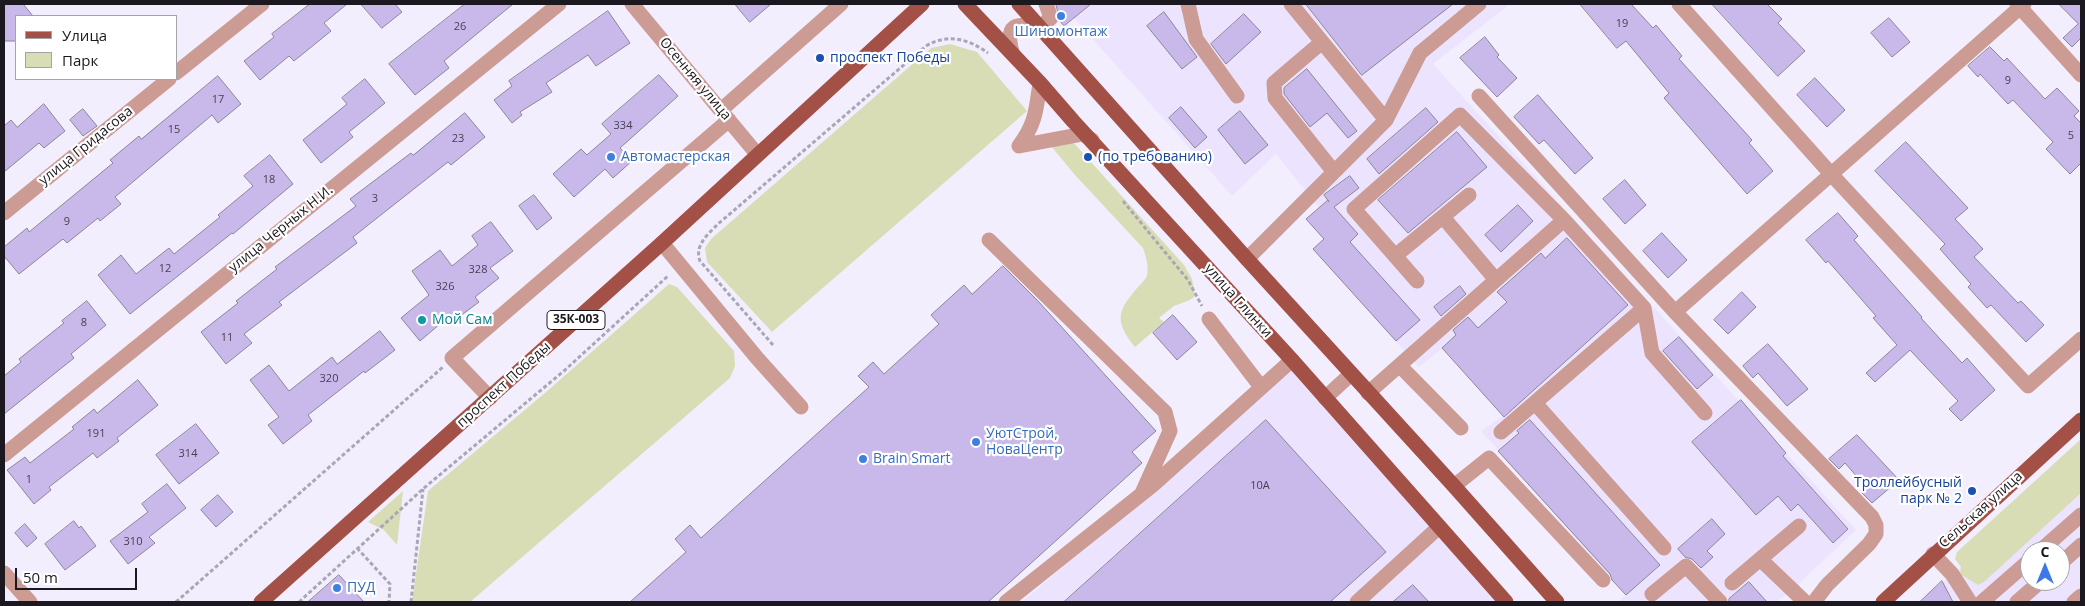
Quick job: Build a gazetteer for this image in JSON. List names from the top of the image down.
{
  "streets": {
    "main road": [
      "улица Глинки",
      "35К-003",
      "проспект Победы",
      "Сельская улица"
    ],
    "street": ["Осенняя улица", "улица Гридасова", "улица Черных Н.И."]
  },
  "crossings": [
    ["Осенняя улица", "проспект Победы"]
  ],
  "places": [
    "Шиномонтаж",
    "проспект Победы",
    "Автомастерская",
    "(по требованию)",
    "Мой Сам",
    "УютСтрой, НоваЦентр",
    "Brain Smart",
    "Троллейбусный парк № 2",
    "ПУД"
  ],
  "house_numbers": [
    "19",
    "26",
    "9",
    "17",
    "334",
    "15",
    "5",
    "23",
    "18",
    "3",
    "9",
    "12",
    "328",
    "326",
    "8",
    "11",
    "320",
    "191",
    "314",
    "1",
    "10А",
    "310"
  ],
  "legend": ["Улица", "Парк"],
  "scale_bar": "50 m",
  "north": "top"
}
